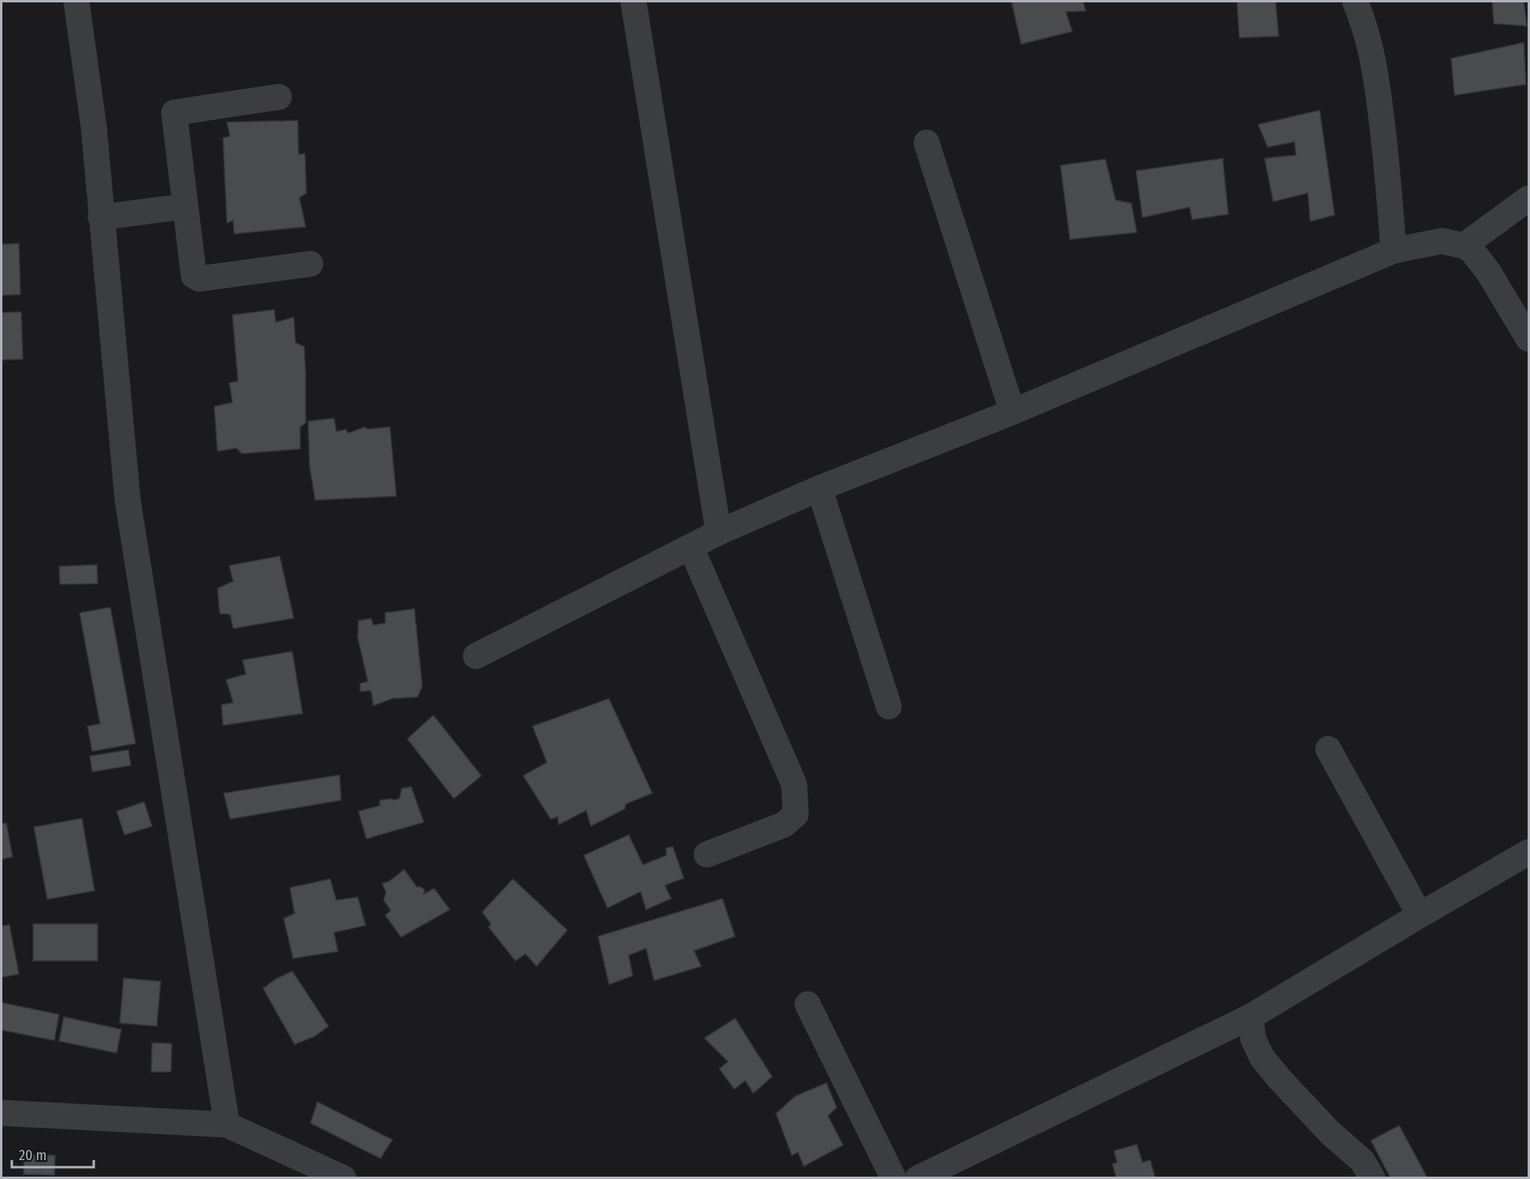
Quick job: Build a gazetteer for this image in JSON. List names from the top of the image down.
{
  "scale_bar": "20 m"
}
